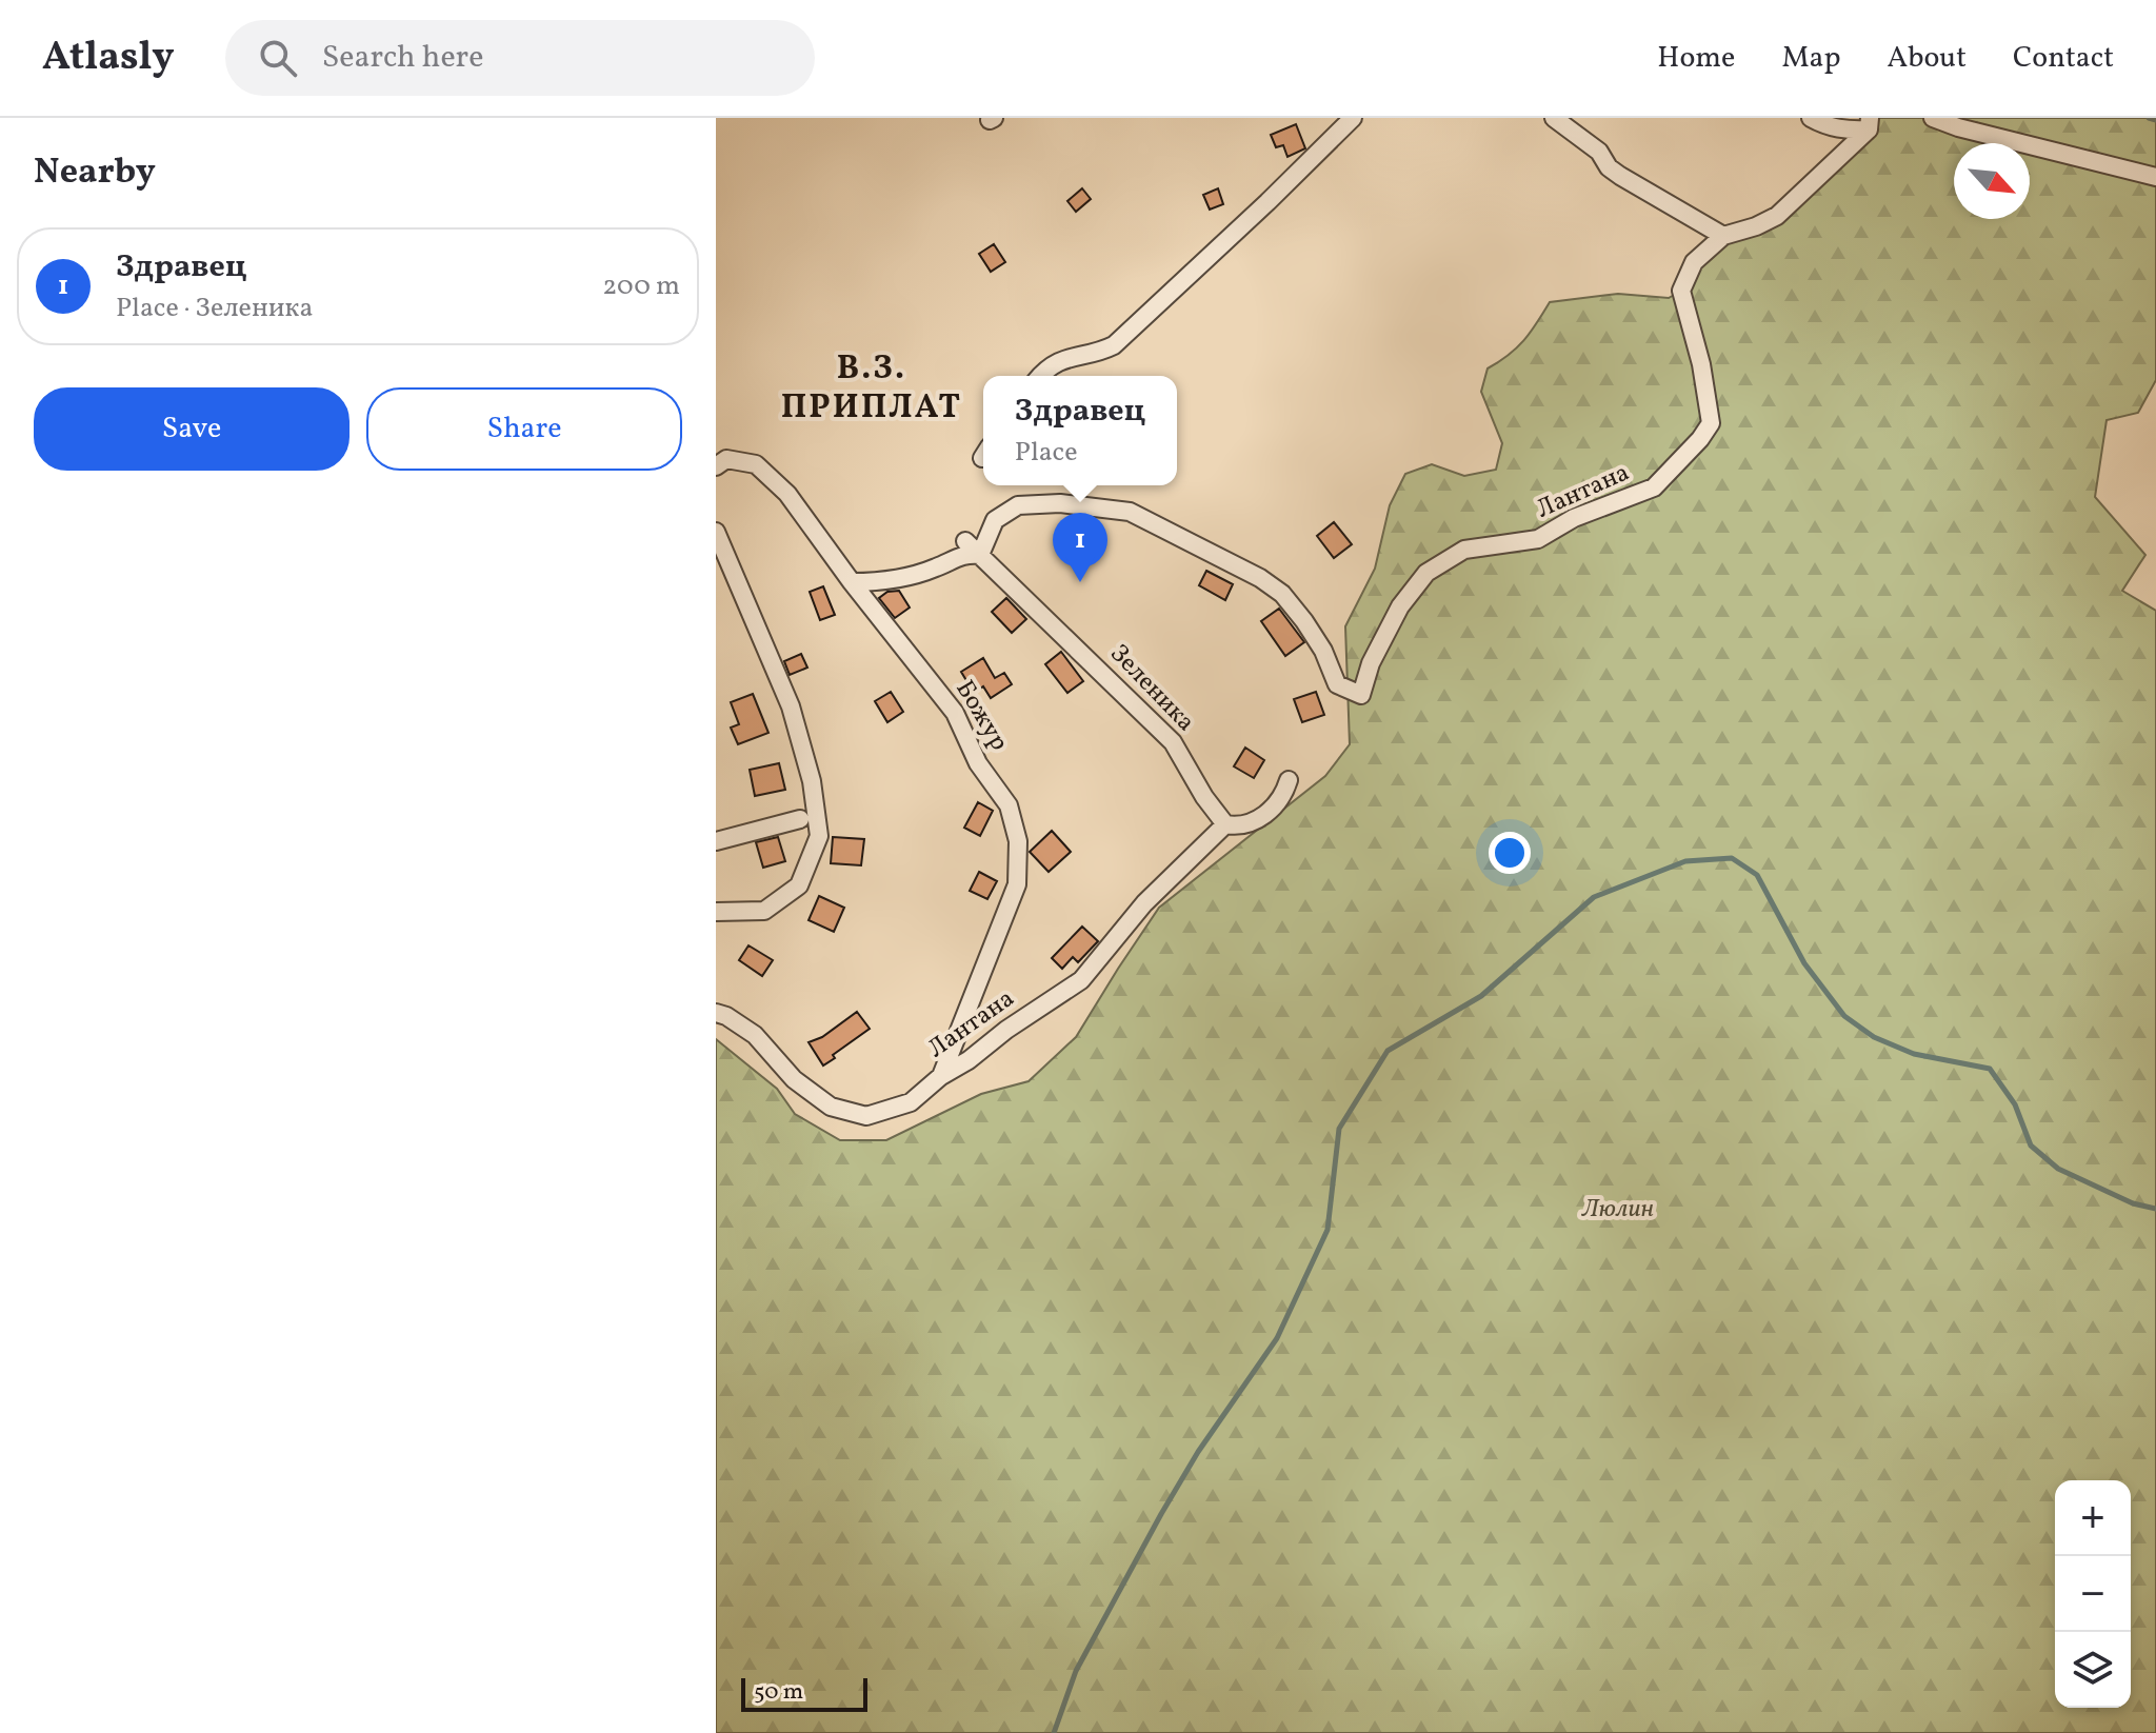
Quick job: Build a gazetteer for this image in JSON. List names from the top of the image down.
{
  "streets": {
    "street": ["Лантана", "Зеленика", "Божур"]
  },
  "crossings": [
    ["Лантана", "Зеленика"],
    ["Лантана", "Божур"]
  ],
  "districts": ["В.З. ПРИПЛАТ"],
  "parks": ["Люлин"],
  "scale_bar": "50 m",
  "north": "bottom right",
  "page": {
    "header": "Atlasly",
    "search": "Search here",
    "nav": [
      "Home",
      "Map",
      "About",
      "Contact"
    ],
    "heading": "Nearby",
    "list": [
      {
        "mark": "1",
        "name": "Здравец",
        "note": "Place · Зеленика",
        "value": "200 m"
      }
    ],
    "buttons": ["Save", "Share"],
    "popup": ["Здравец", "Place"],
    "pins": "1",
    "map_buttons": ["+", "−"],
    "scale": "50 m"
  }
}
